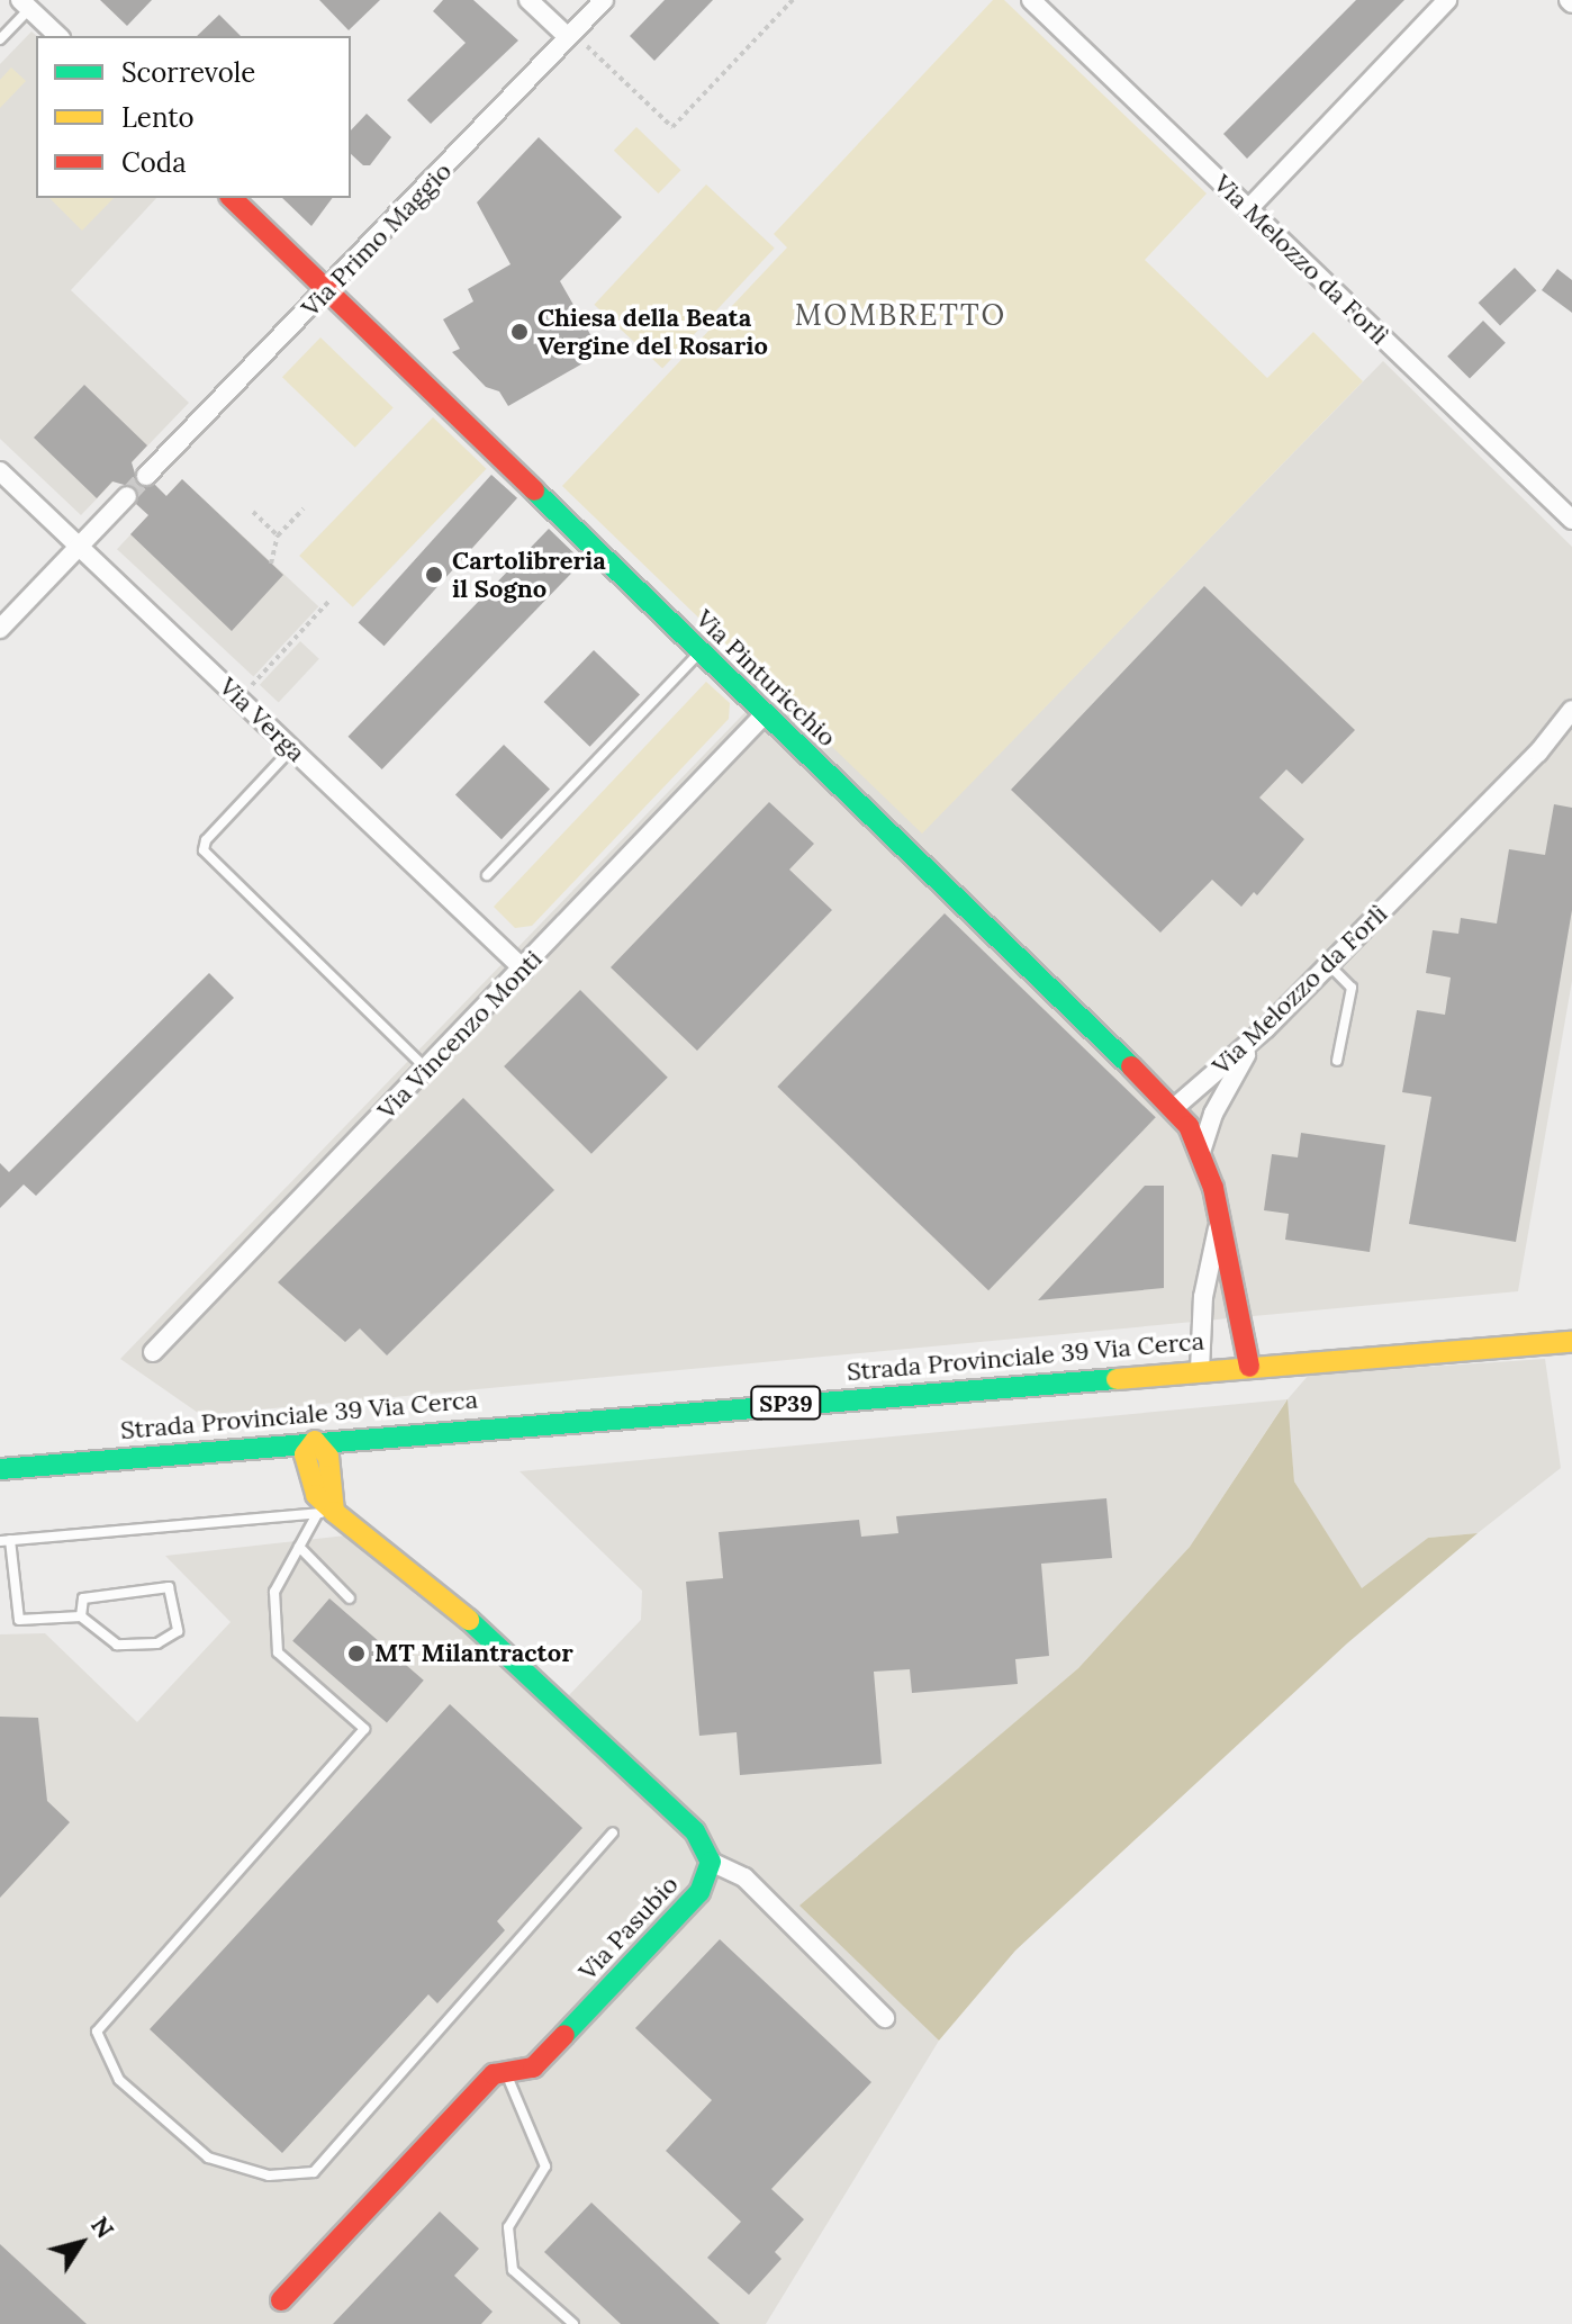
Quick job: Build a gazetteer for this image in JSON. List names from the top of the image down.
{
  "streets": {
    "street": [
      "Via Primo Maggio",
      "Via Melozzo da Forlì",
      "Via Pinturicchio",
      "Via Verga",
      "Via Vincenzo Monti",
      "Strada Provinciale 39 Via Cerca",
      "SP39",
      "Via Pasubio"
    ]
  },
  "crossings": [
    ["Via Primo Maggio", "Via Pinturicchio"],
    ["Via Melozzo da Forlì", "Via Pinturicchio"],
    ["Via Pinturicchio", "Via Vincenzo Monti"],
    ["Via Pinturicchio", "Strada Provinciale 39 Via Cerca"],
    ["Via Verga", "Via Vincenzo Monti"]
  ],
  "districts": ["MOMBRETTO"],
  "places": ["Chiesa della Beata Vergine del Rosario", "Cartolibreria il Sogno", "MT Milantractor"],
  "legend": ["Scorrevole", "Lento", "Coda"],
  "north": "top right"
}
